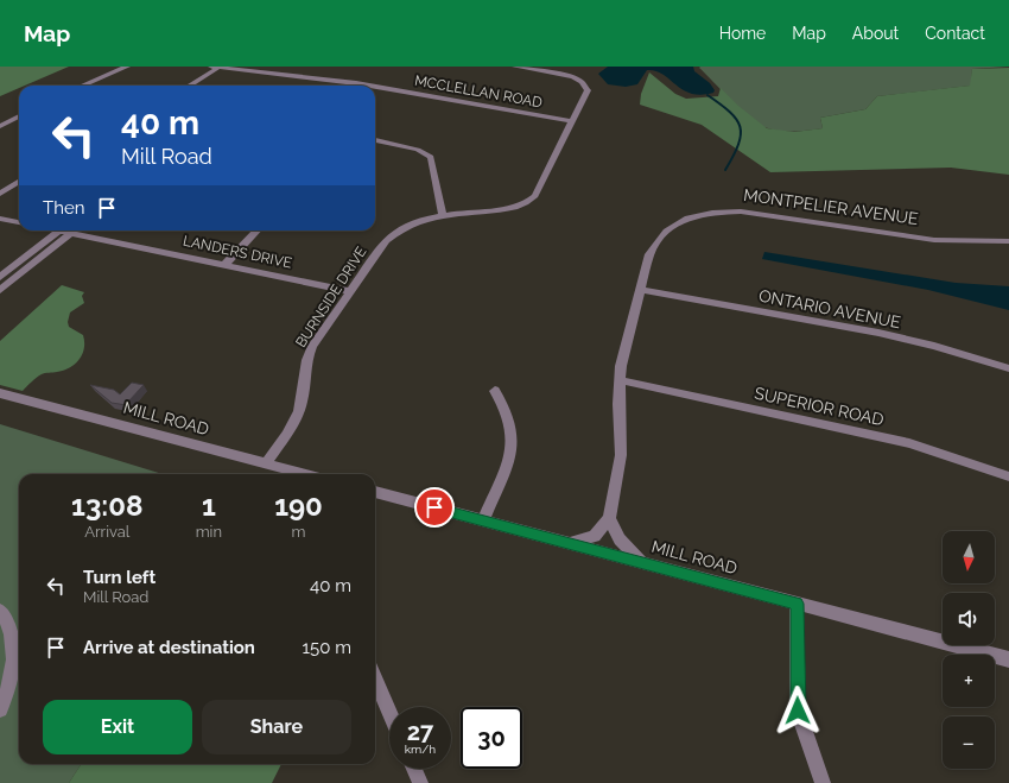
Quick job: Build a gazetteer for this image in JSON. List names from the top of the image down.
{
  "streets": {
    "street": [
      "MCCLELLAN ROAD",
      "MONTPELIER AVENUE",
      "LANDERS DRIVE",
      "BURNSIDE DRIVE",
      "ONTARIO AVENUE",
      "SUPERIOR ROAD",
      "MILL ROAD"
    ]
  },
  "crossings": [
    ["MCCLELLAN ROAD", "BURNSIDE DRIVE"],
    ["MONTPELIER AVENUE", "ONTARIO AVENUE"],
    ["MONTPELIER AVENUE", "SUPERIOR ROAD"],
    ["MONTPELIER AVENUE", "MILL ROAD"],
    ["LANDERS DRIVE", "BURNSIDE DRIVE"],
    ["BURNSIDE DRIVE", "MILL ROAD"]
  ],
  "north": "bottom",
  "page": {
    "header": "Map",
    "nav": [
      "Home",
      "Map",
      "About",
      "Contact"
    ],
    "turn": ["40 m", "Mill Road"],
    "then": "Then",
    "eta": [
      "13:08",
      "Arrival",
      "1",
      "min",
      "190",
      "m"
    ],
    "map_buttons": ["+", "−"],
    "list": [
      {
        "name": "Turn left",
        "note": "Mill Road",
        "value": "40 m"
      },
      {
        "name": "Arrive at destination",
        "value": "150 m"
      }
    ],
    "buttons": ["Exit", "Share"],
    "speed": "27 km/h",
    "limit": "30"
  }
}
